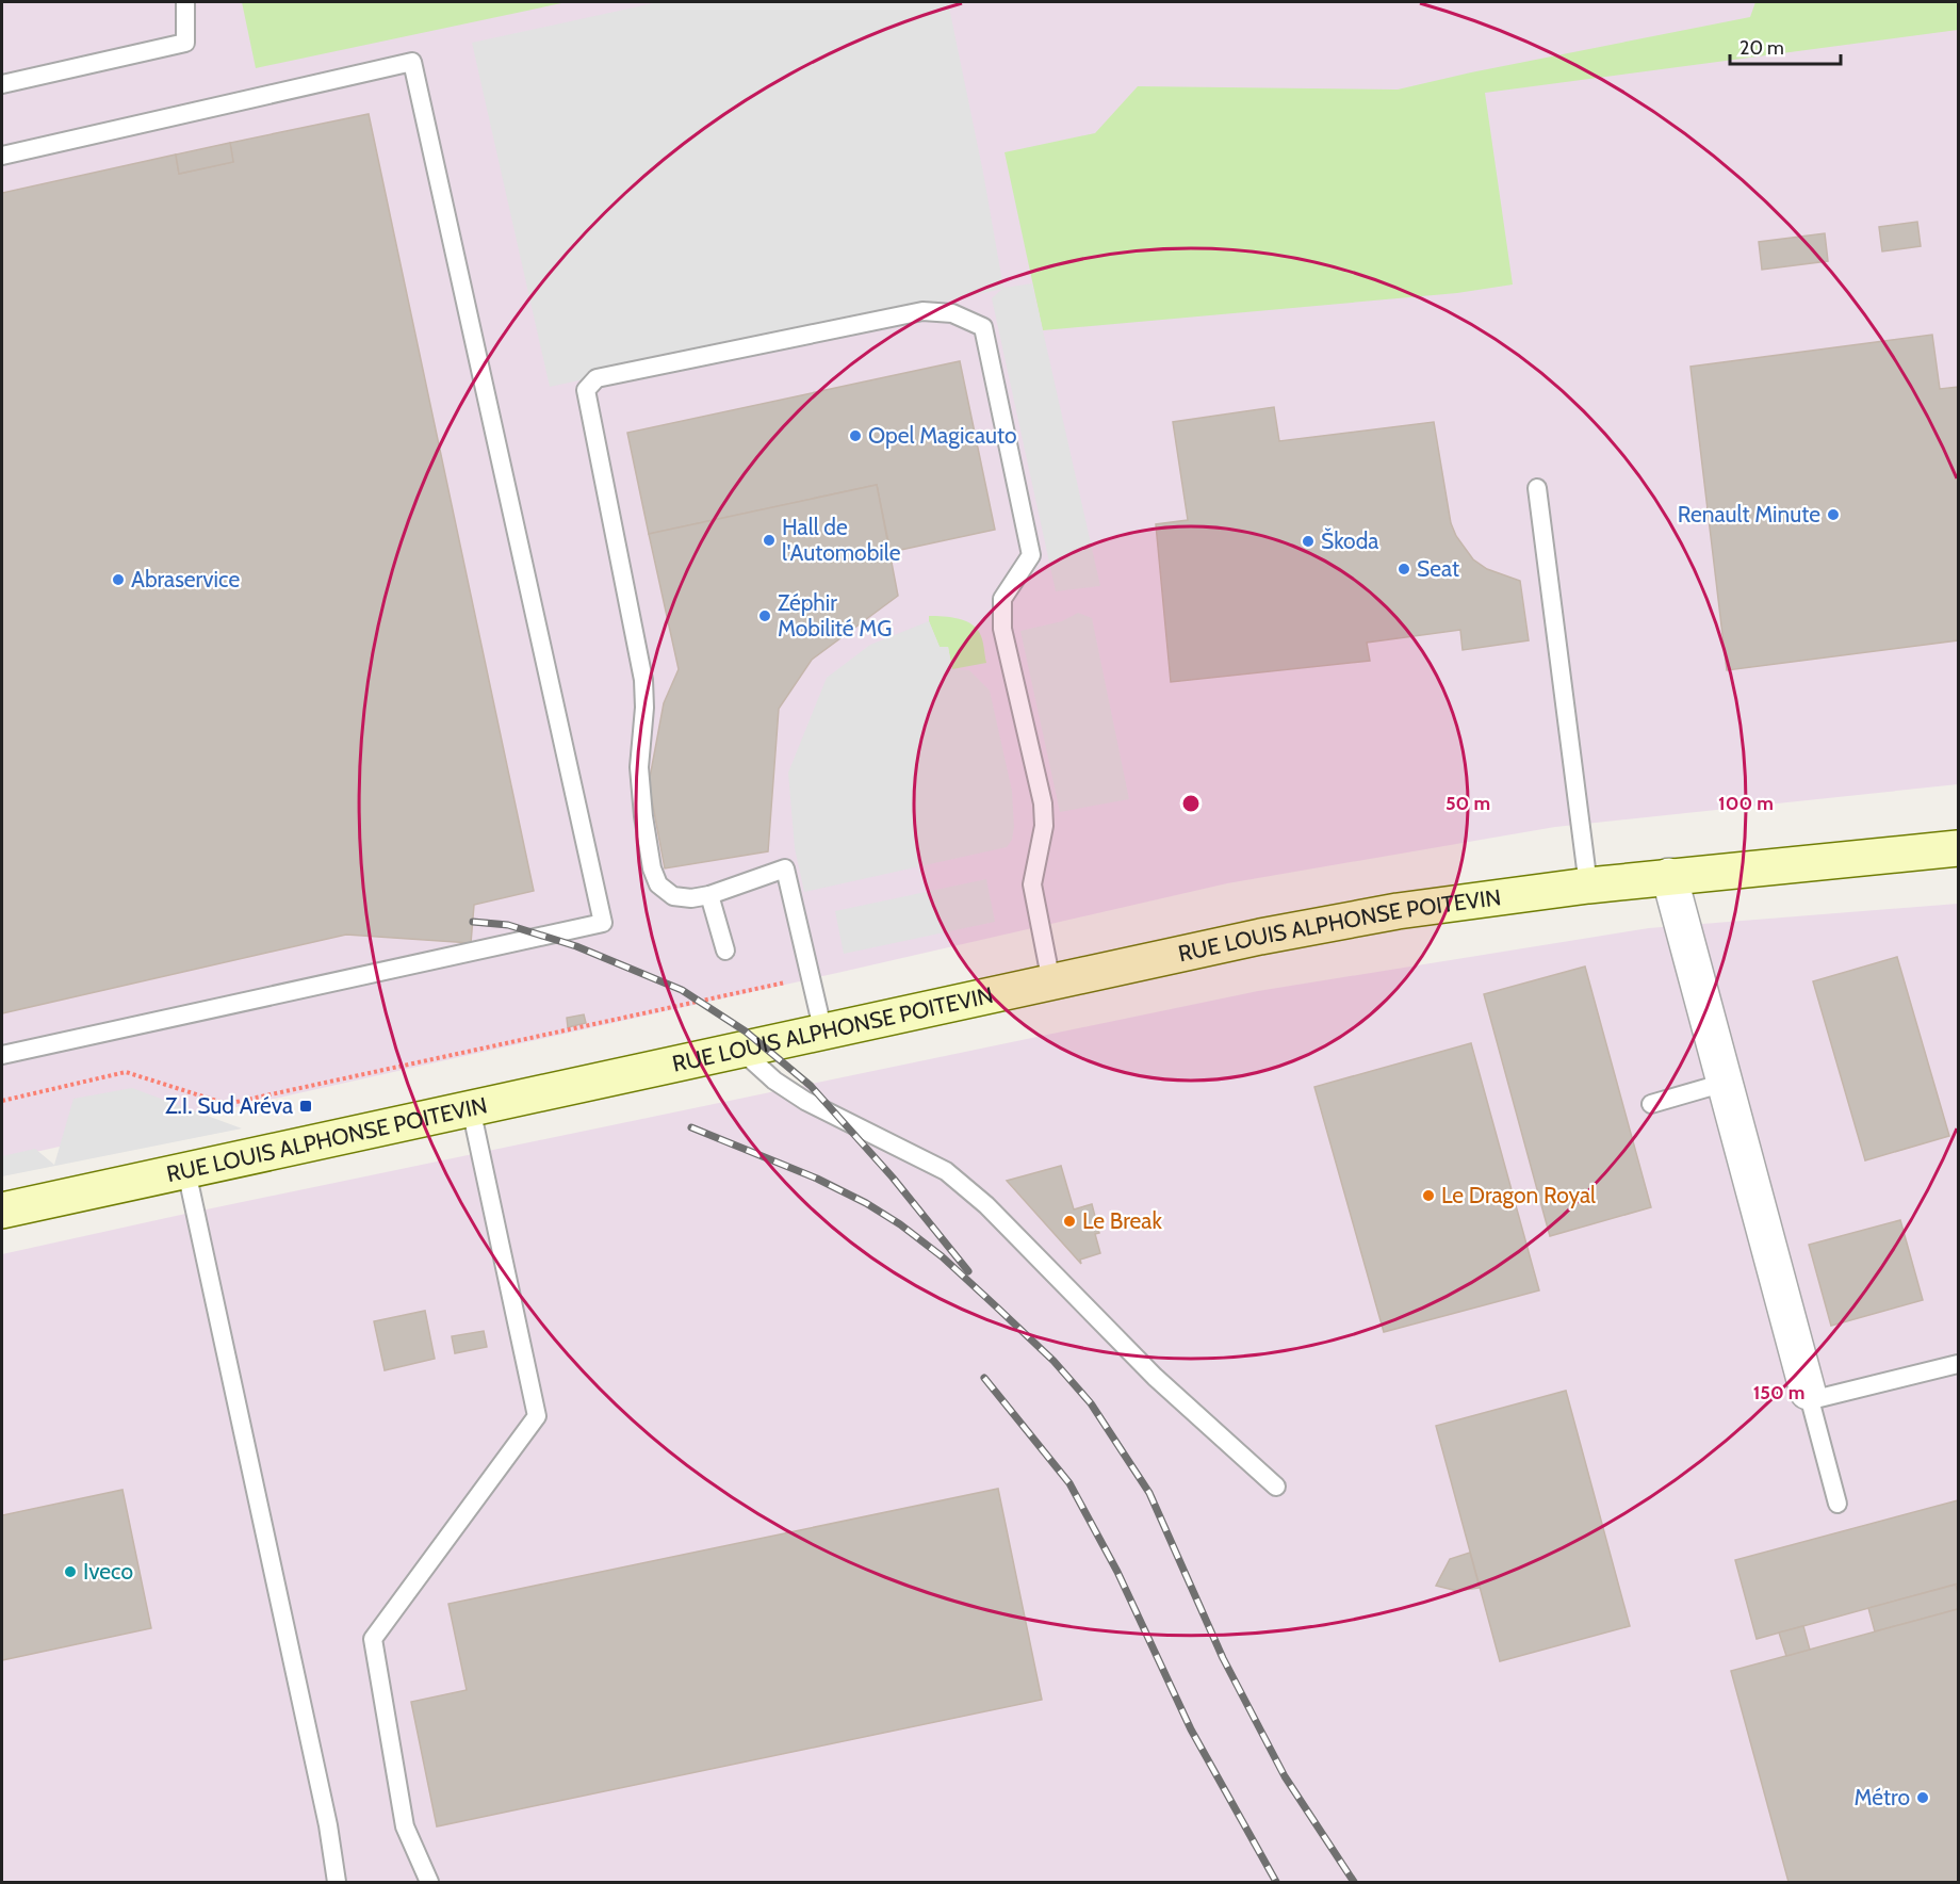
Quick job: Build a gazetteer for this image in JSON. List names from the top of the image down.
{
  "streets": {
    "street": ["RUE LOUIS ALPHONSE POITEVIN"]
  },
  "places": {
    "other": [
      "Opel Magicauto",
      "Renault Minute",
      "Hall de l'Automobile",
      "Škoda",
      "Seat",
      "Abraservice",
      "Zéphir Mobilité MG",
      "Le Dragon Royal",
      "Le Break",
      "Iveco",
      "Métro"
    ],
    "transit": ["Z.I. Sud Aréva"]
  },
  "scale_bar": "20 m",
  "rings": ["50 m", "100 m", "150 m"]
}
